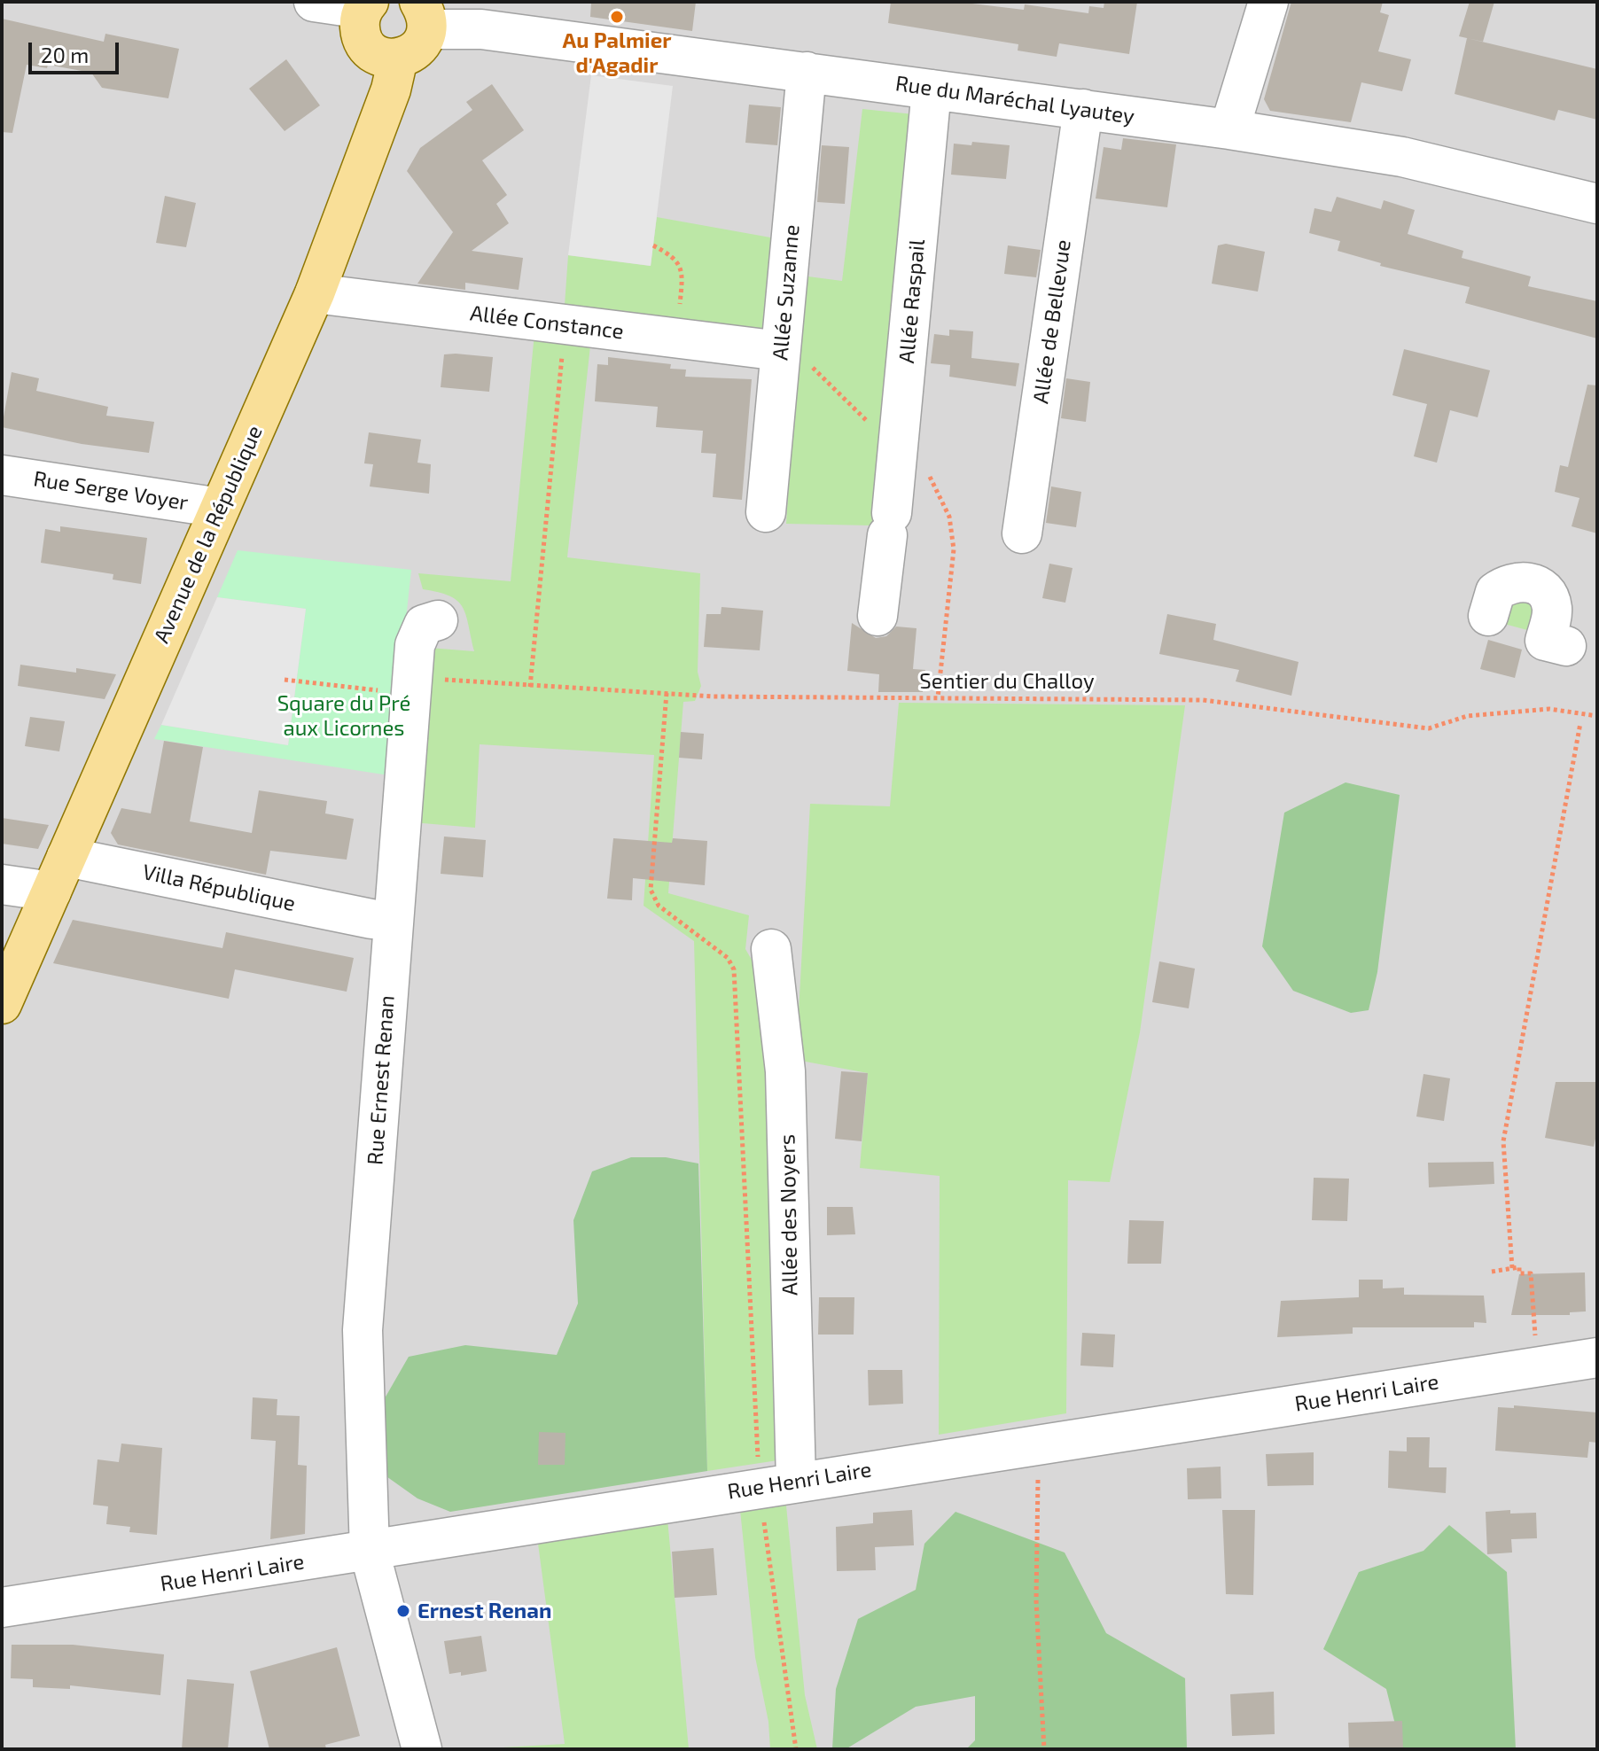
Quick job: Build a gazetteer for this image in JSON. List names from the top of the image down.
{
  "streets": {
    "main road": ["Avenue de la République"],
    "street": [
      "Rue du Maréchal Lyautey",
      "Allée Suzanne",
      "Allée Raspail",
      "Allée de Bellevue",
      "Allée Constance",
      "Rue Serge Voyer",
      "Villa République",
      "Rue Ernest Renan",
      "Allée des Noyers",
      "Rue Henri Laire"
    ],
    "path": ["Sentier du Challoy"]
  },
  "crossings": [
    ["Rue du Maréchal Lyautey", "Allée Suzanne"],
    ["Rue du Maréchal Lyautey", "Allée Raspail"],
    ["Rue du Maréchal Lyautey", "Allée de Bellevue"],
    ["Allée Suzanne", "Allée Constance"],
    ["Allée Constance", "Avenue de la République"],
    ["Rue Serge Voyer", "Avenue de la République"],
    ["Avenue de la République", "Villa République"],
    ["Sentier du Challoy", "Rue Ernest Renan"],
    ["Rue Ernest Renan", "Rue Henri Laire"],
    ["Allée des Noyers", "Rue Henri Laire"]
  ],
  "parks": ["Square du Pré aux Licornes"],
  "places": ["Au Palmier d'Agadir", "Ernest Renan"],
  "scale_bar": "20 m"
}
